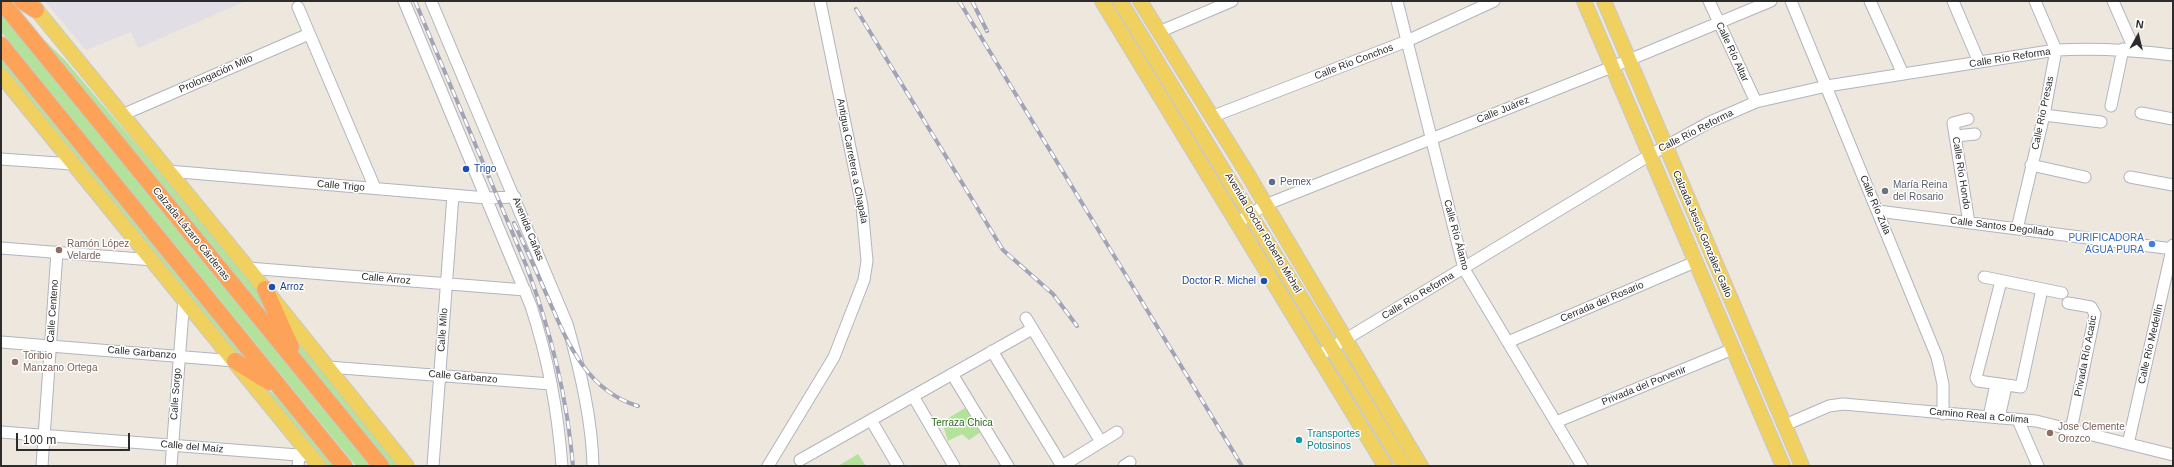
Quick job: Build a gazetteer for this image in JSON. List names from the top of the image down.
{
  "streets": {
    "highway": ["Calzada Lázaro Cárdenas"],
    "main road": ["Avenida Doctor Roberto Michel", "Calzada Jesús González Gallo"],
    "street": [
      "Calle Río Altar",
      "Calle Río Reforma",
      "Calle Río Conchos",
      "Prolongación Milo",
      "Calle Juárez",
      "Calle Río Presas",
      "Antigua Carretera a Chapala",
      "Calle Río Hondo",
      "Calle Trigo",
      "Calle Río Zula",
      "Calle Santos Degollado",
      "Avenida Cañas",
      "Calle Río Álamo",
      "Calle Arroz",
      "Cerrada del Rosario",
      "Calle Centeno",
      "Calle Milo",
      "Calle Río Medellín",
      "Calle Garbanzo",
      "Privada Río Acatic",
      "Privada del Porvenir",
      "Calle Sorgo",
      "Camino Real a Colima",
      "Calle del Maíz"
    ]
  },
  "crossings": [
    ["Calle Río Altar", "Calle Río Reforma"],
    ["Calle Río Altar", "Calle Juárez"],
    ["Calle Río Reforma", "Calle Río Presas"],
    ["Calle Río Reforma", "Calle Río Zula"],
    ["Calle Río Reforma", "Avenida Doctor Roberto Michel"],
    ["Calle Río Reforma", "Calzada Jesús González Gallo"],
    ["Calle Río Reforma", "Calle Río Álamo"],
    ["Calle Río Conchos", "Avenida Doctor Roberto Michel"],
    ["Calle Río Conchos", "Calle Río Álamo"],
    ["Calle Juárez", "Avenida Doctor Roberto Michel"],
    ["Calle Juárez", "Calzada Jesús González Gallo"],
    ["Calle Juárez", "Calle Río Álamo"],
    ["Calle Río Presas", "Calle Santos Degollado"],
    ["Calle Río Hondo", "Calle Santos Degollado"],
    ["Calle Trigo", "Avenida Cañas"],
    ["Calle Trigo", "Calle Milo"],
    ["Calle Río Zula", "Calle Santos Degollado"],
    ["Calle Río Zula", "Camino Real a Colima"],
    ["Calle Santos Degollado", "Calle Río Medellín"],
    ["Calzada Jesús González Gallo", "Cerrada del Rosario"],
    ["Calzada Jesús González Gallo", "Privada del Porvenir"],
    ["Calzada Jesús González Gallo", "Camino Real a Colima"],
    ["Calle Río Álamo", "Cerrada del Rosario"],
    ["Calle Río Álamo", "Privada del Porvenir"],
    ["Calle Arroz", "Calle Milo"],
    ["Calle Centeno", "Calle Garbanzo"],
    ["Calle Centeno", "Calle del Maíz"],
    ["Calle Milo", "Calle Garbanzo"],
    ["Calle Río Medellín", "Camino Real a Colima"],
    ["Calle Garbanzo", "Calle Sorgo"],
    ["Privada Río Acatic", "Camino Real a Colima"],
    ["Calle Sorgo", "Calle del Maíz"]
  ],
  "parks": ["Terraza Chica"],
  "places": [
    "Trigo",
    "Pemex",
    "María Reina del Rosario",
    "PURIFICADORA AGUA PURA",
    "Ramón López Velarde",
    "Doctor R. Michel",
    "Arroz",
    "Toribio Manzano Ortega",
    "Jose Clemente Orozco",
    "Transportes Potosinos"
  ],
  "scale_bar": "100 m",
  "north": "top"
}
